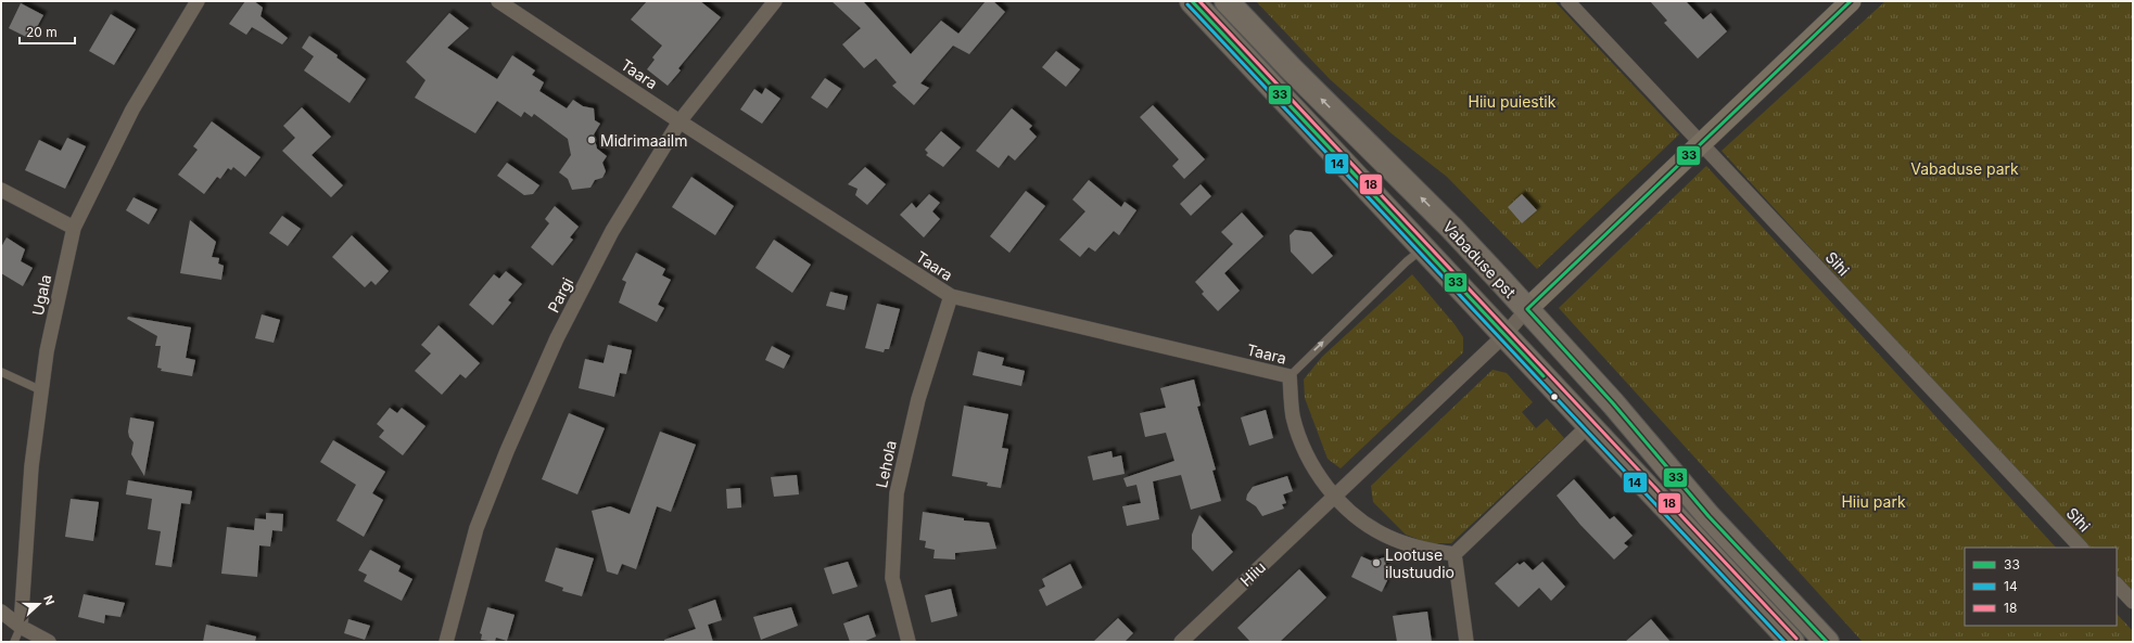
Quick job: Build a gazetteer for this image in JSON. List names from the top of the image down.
{
  "streets": {
    "highway": ["Vabaduse pst"],
    "street": [
      "Taara",
      "Sihi",
      "Ugala",
      "Pargi",
      "Lehola",
      "Hiiu"
    ]
  },
  "crossings": [
    ["Taara", "Pargi"],
    ["Taara", "Lehola"],
    ["Taara", "Hiiu"],
    ["Vabaduse pst", "Hiiu"],
    ["Sihi", "Hiiu"]
  ],
  "parks": ["Hiiu puiestik", "Vabaduse park", "Hiiu park"],
  "places": ["Midrimaailm", "Lootuse ilustuudio"],
  "lines": ["transit line 33", "transit line 18", "transit line 14"],
  "legend": ["33", "14", "18"],
  "scale_bar": "20 m",
  "north": "right"
}
